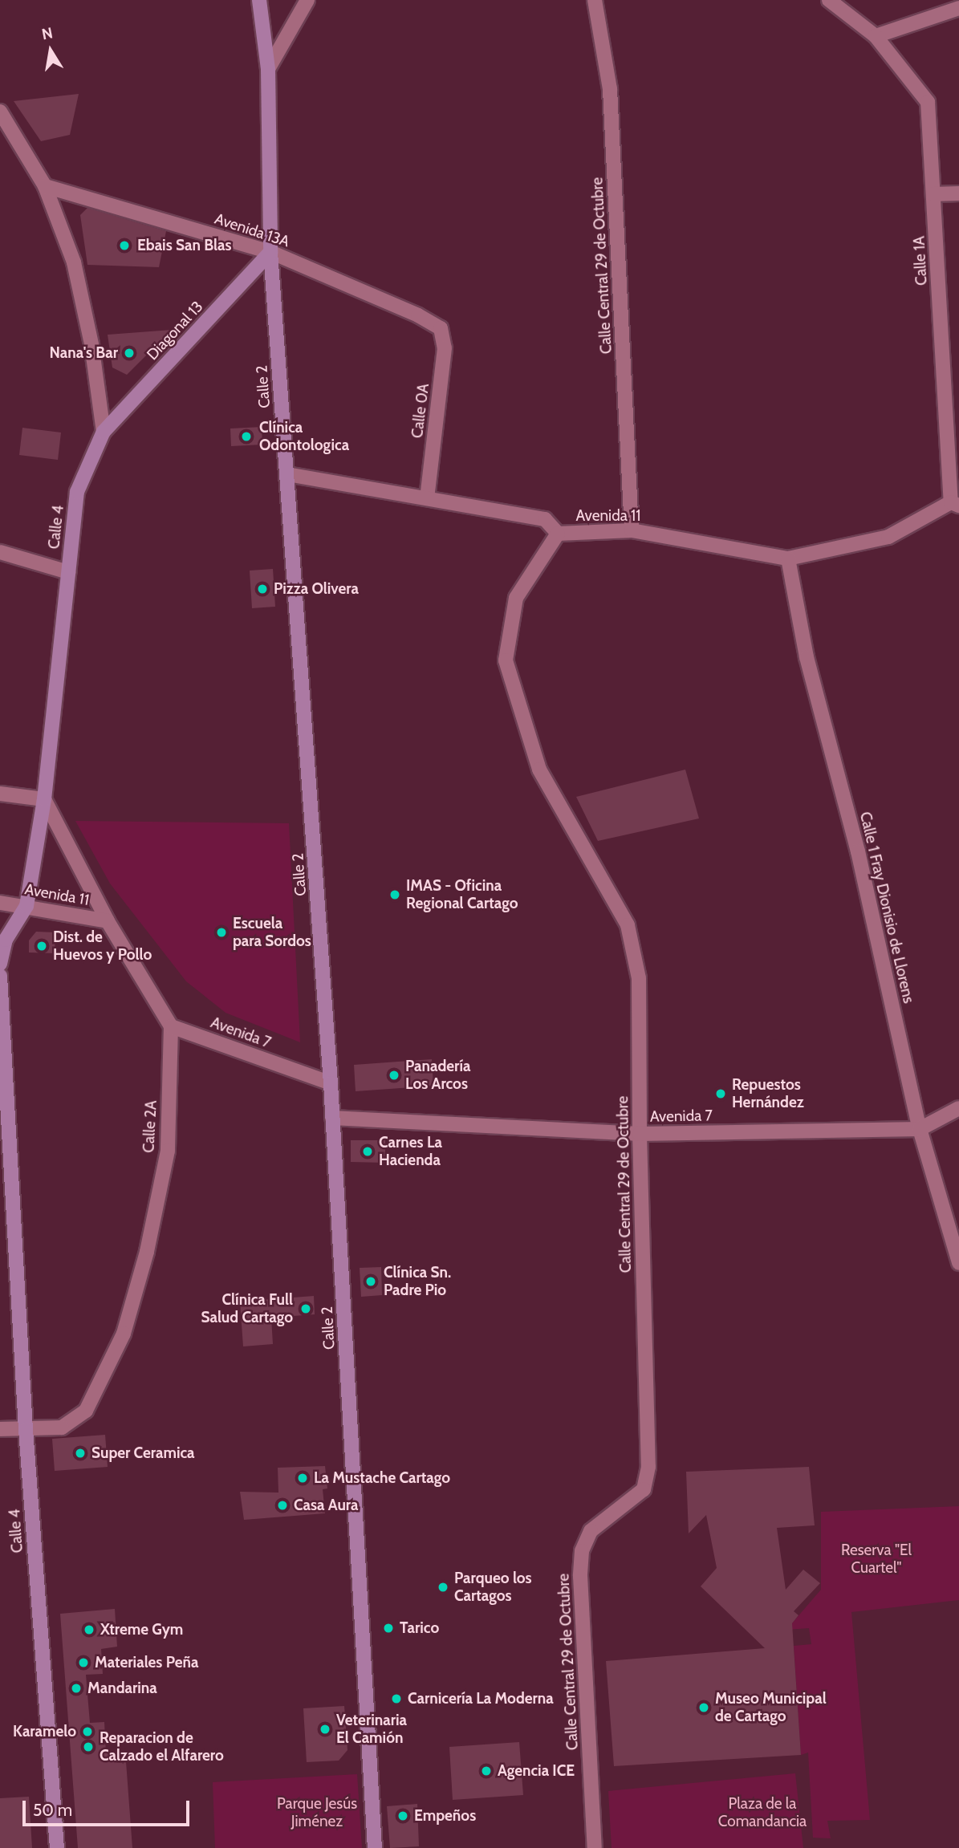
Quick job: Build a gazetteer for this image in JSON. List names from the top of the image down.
{
  "streets": {
    "street": [
      "Avenida 13A",
      "Calle 1A",
      "Calle Central 29 de Octubre",
      "Diagonal 13",
      "Calle 2",
      "Calle 0A",
      "Avenida 11",
      "Calle 4",
      "Calle 1 Fray Dionisio de Llorens",
      "Avenida 7",
      "Calle 2A"
    ]
  },
  "crossings": [
    ["Avenida 13A", "Diagonal 13"],
    ["Avenida 13A", "Calle 2"],
    ["Avenida 13A", "Calle 0A"],
    ["Calle 1A", "Avenida 11"],
    ["Calle Central 29 de Octubre", "Avenida 11"],
    ["Calle Central 29 de Octubre", "Avenida 7"],
    ["Diagonal 13", "Calle 2"],
    ["Diagonal 13", "Calle 4"],
    ["Calle 2", "Avenida 11"],
    ["Calle 2", "Avenida 7"],
    ["Calle 0A", "Avenida 11"],
    ["Avenida 11", "Calle 4"],
    ["Avenida 11", "Calle 1 Fray Dionisio de Llorens"],
    ["Calle 4", "Calle 2A"],
    ["Calle 1 Fray Dionisio de Llorens", "Avenida 7"],
    ["Avenida 7", "Calle 2A"]
  ],
  "parks": ["Reserva \"El Cuartel\"", "Parque Jesús Jiménez", "Plaza de la Comandancia"],
  "places": [
    "Ebais San Blas",
    "Nana's Bar",
    "Clínica Odontologica",
    "Pizza Olivera",
    "IMAS - Oficina Regional Cartago",
    "Escuela para Sordos",
    "Dist. de Huevos y Pollo",
    "Panadería Los Arcos",
    "Repuestos Hernández",
    "Carnes La Hacienda",
    "Clínica Sn. Padre Pio",
    "Clínica Full Salud Cartago",
    "Super Ceramica",
    "La Mustache Cartago",
    "Casa Aura",
    "Parqueo los Cartagos",
    "Tarico",
    "Xtreme Gym",
    "Materiales Peña",
    "Mandarina",
    "Carnicería La Moderna",
    "Museo Municipal de Cartago",
    "Veterinaria El Camión",
    "Karamelo",
    "Reparacion de Calzado el Alfarero",
    "Agencia ICE",
    "Empeños"
  ],
  "scale_bar": "50 m",
  "north": "top"
}
